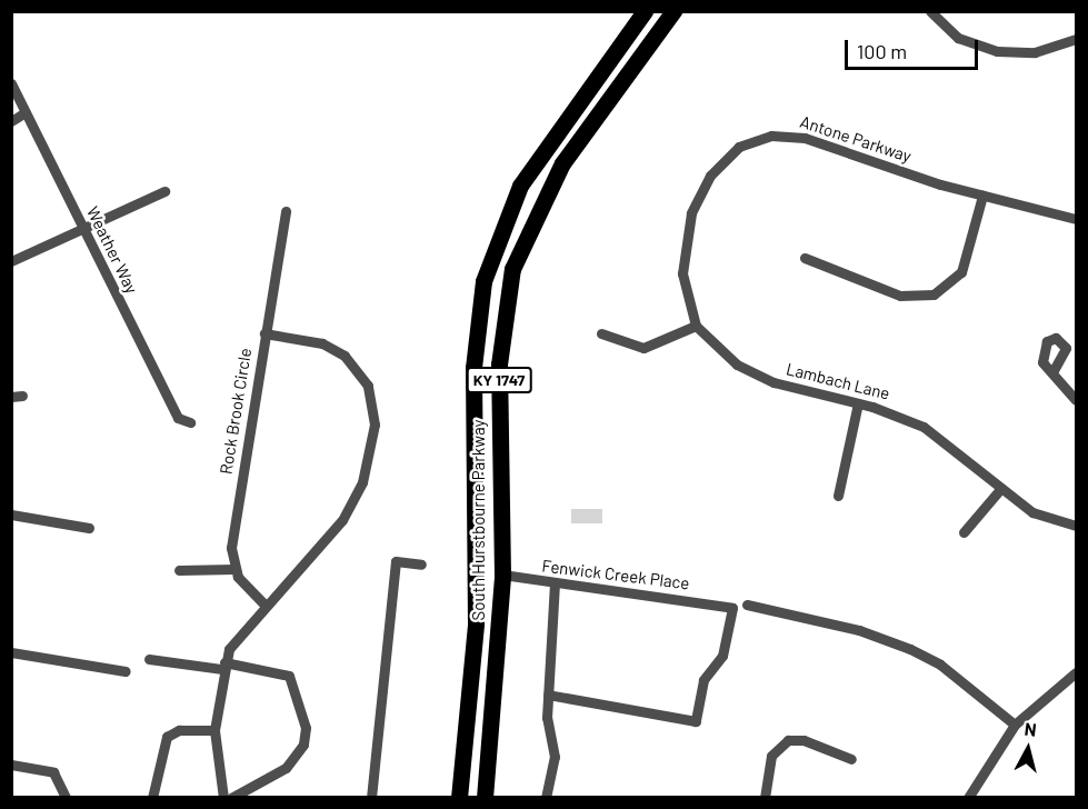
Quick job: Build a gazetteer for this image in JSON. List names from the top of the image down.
{
  "streets": {
    "main road": ["KY 1747", "South Hurstbourne Parkway"],
    "street": [
      "Antone Parkway",
      "Weather Way",
      "Lambach Lane",
      "Rock Brook Circle",
      "Fenwick Creek Place"
    ]
  },
  "crossings": [
    ["Antone Parkway", "Lambach Lane"],
    ["South Hurstbourne Parkway", "Fenwick Creek Place"]
  ],
  "scale_bar": "100 m",
  "north": "top"
}
